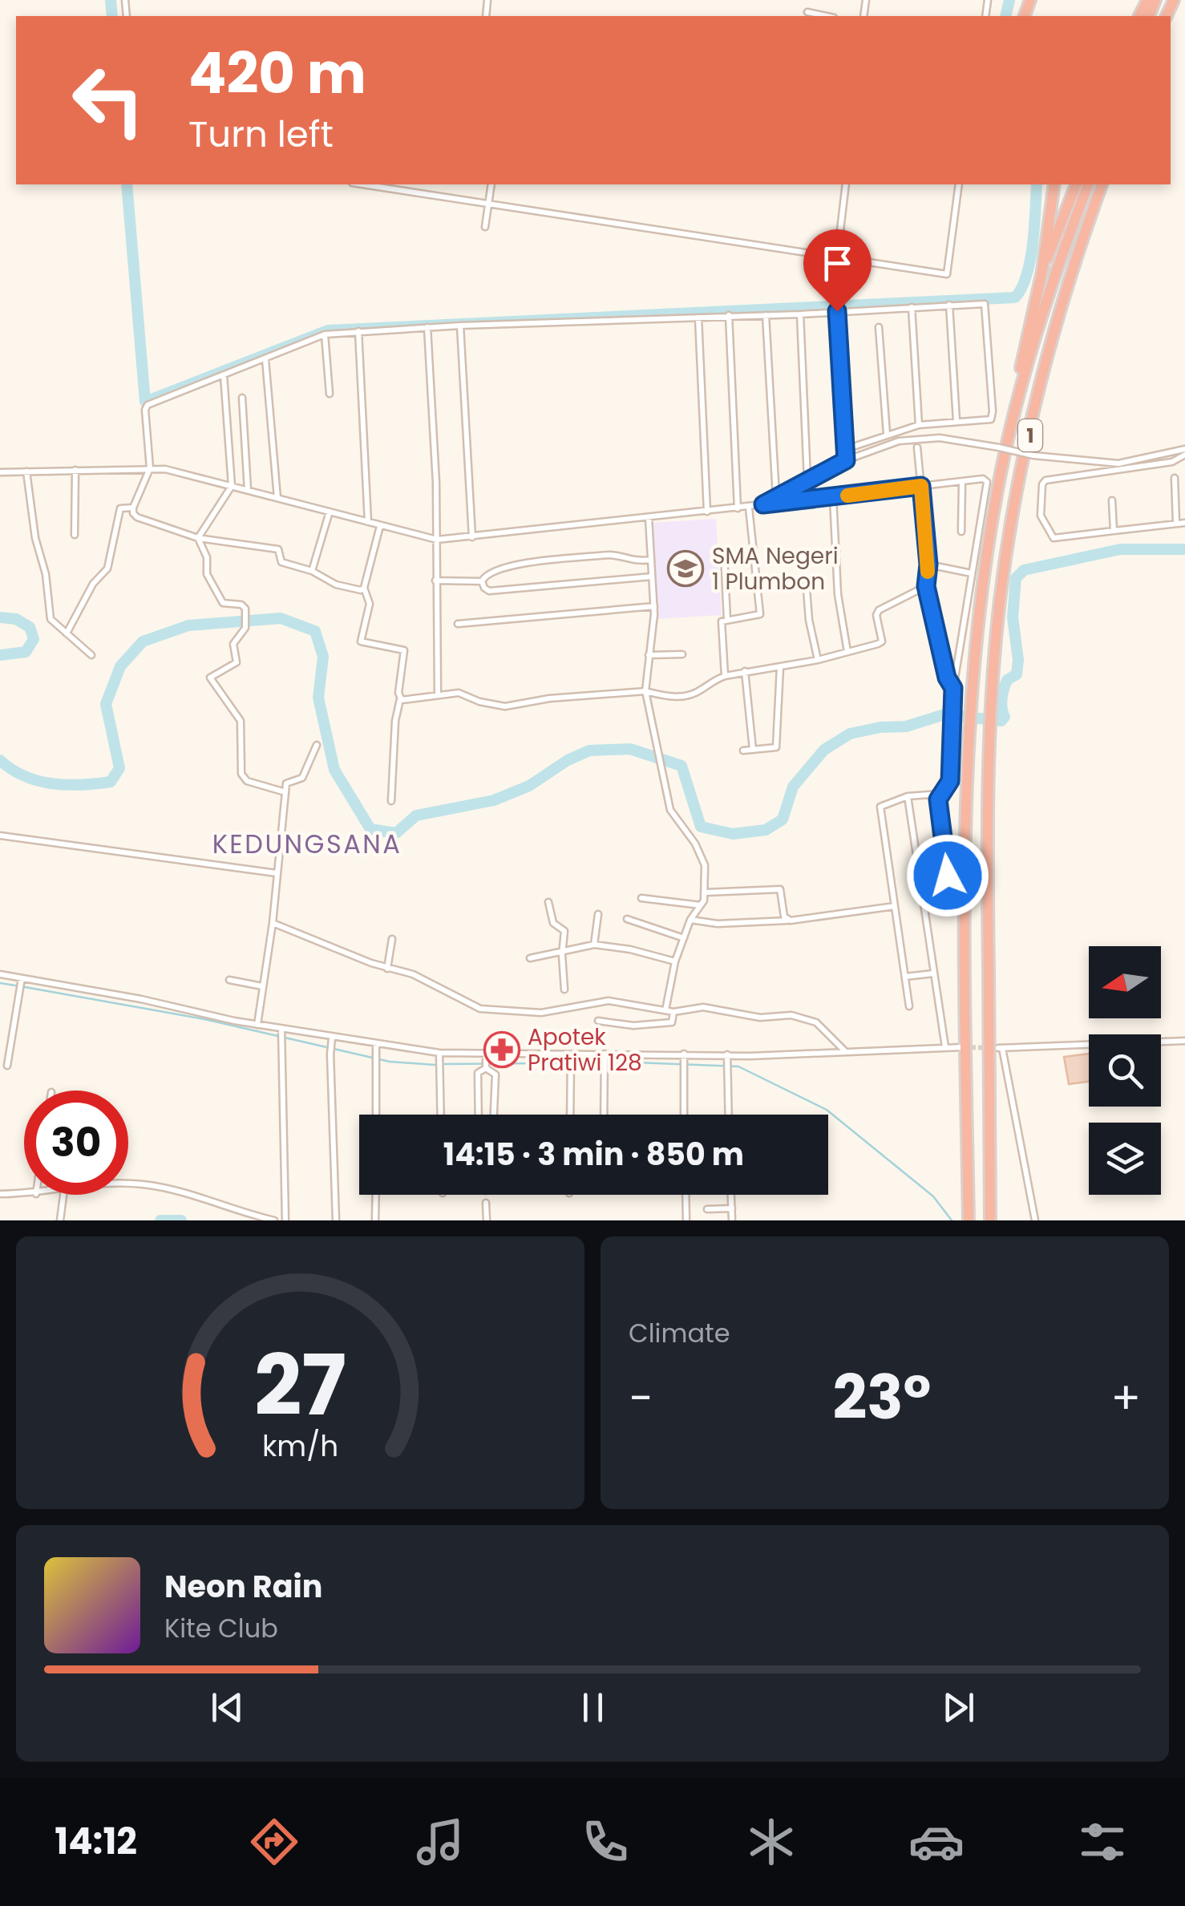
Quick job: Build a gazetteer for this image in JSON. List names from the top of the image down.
{
  "streets": {
    "highway": ["1"]
  },
  "districts": ["KEDUNGSANA"],
  "places": {
    "school or university": ["SMA Negeri 1 Plumbon"],
    "pharmacy": ["Apotek Pratiwi 128"]
  },
  "north": "left",
  "page": {
    "turn": ["420 m", "Turn left"],
    "limit": "30",
    "trip": "14:15 · 3 min · 850 m",
    "tile": "Climate",
    "heat": ["−", "23°", "+"],
    "song": ["Neon Rain", "Kite Club"],
    "tabs": "14:12",
    "gauge": ["27", "km/h"]
  }
}
